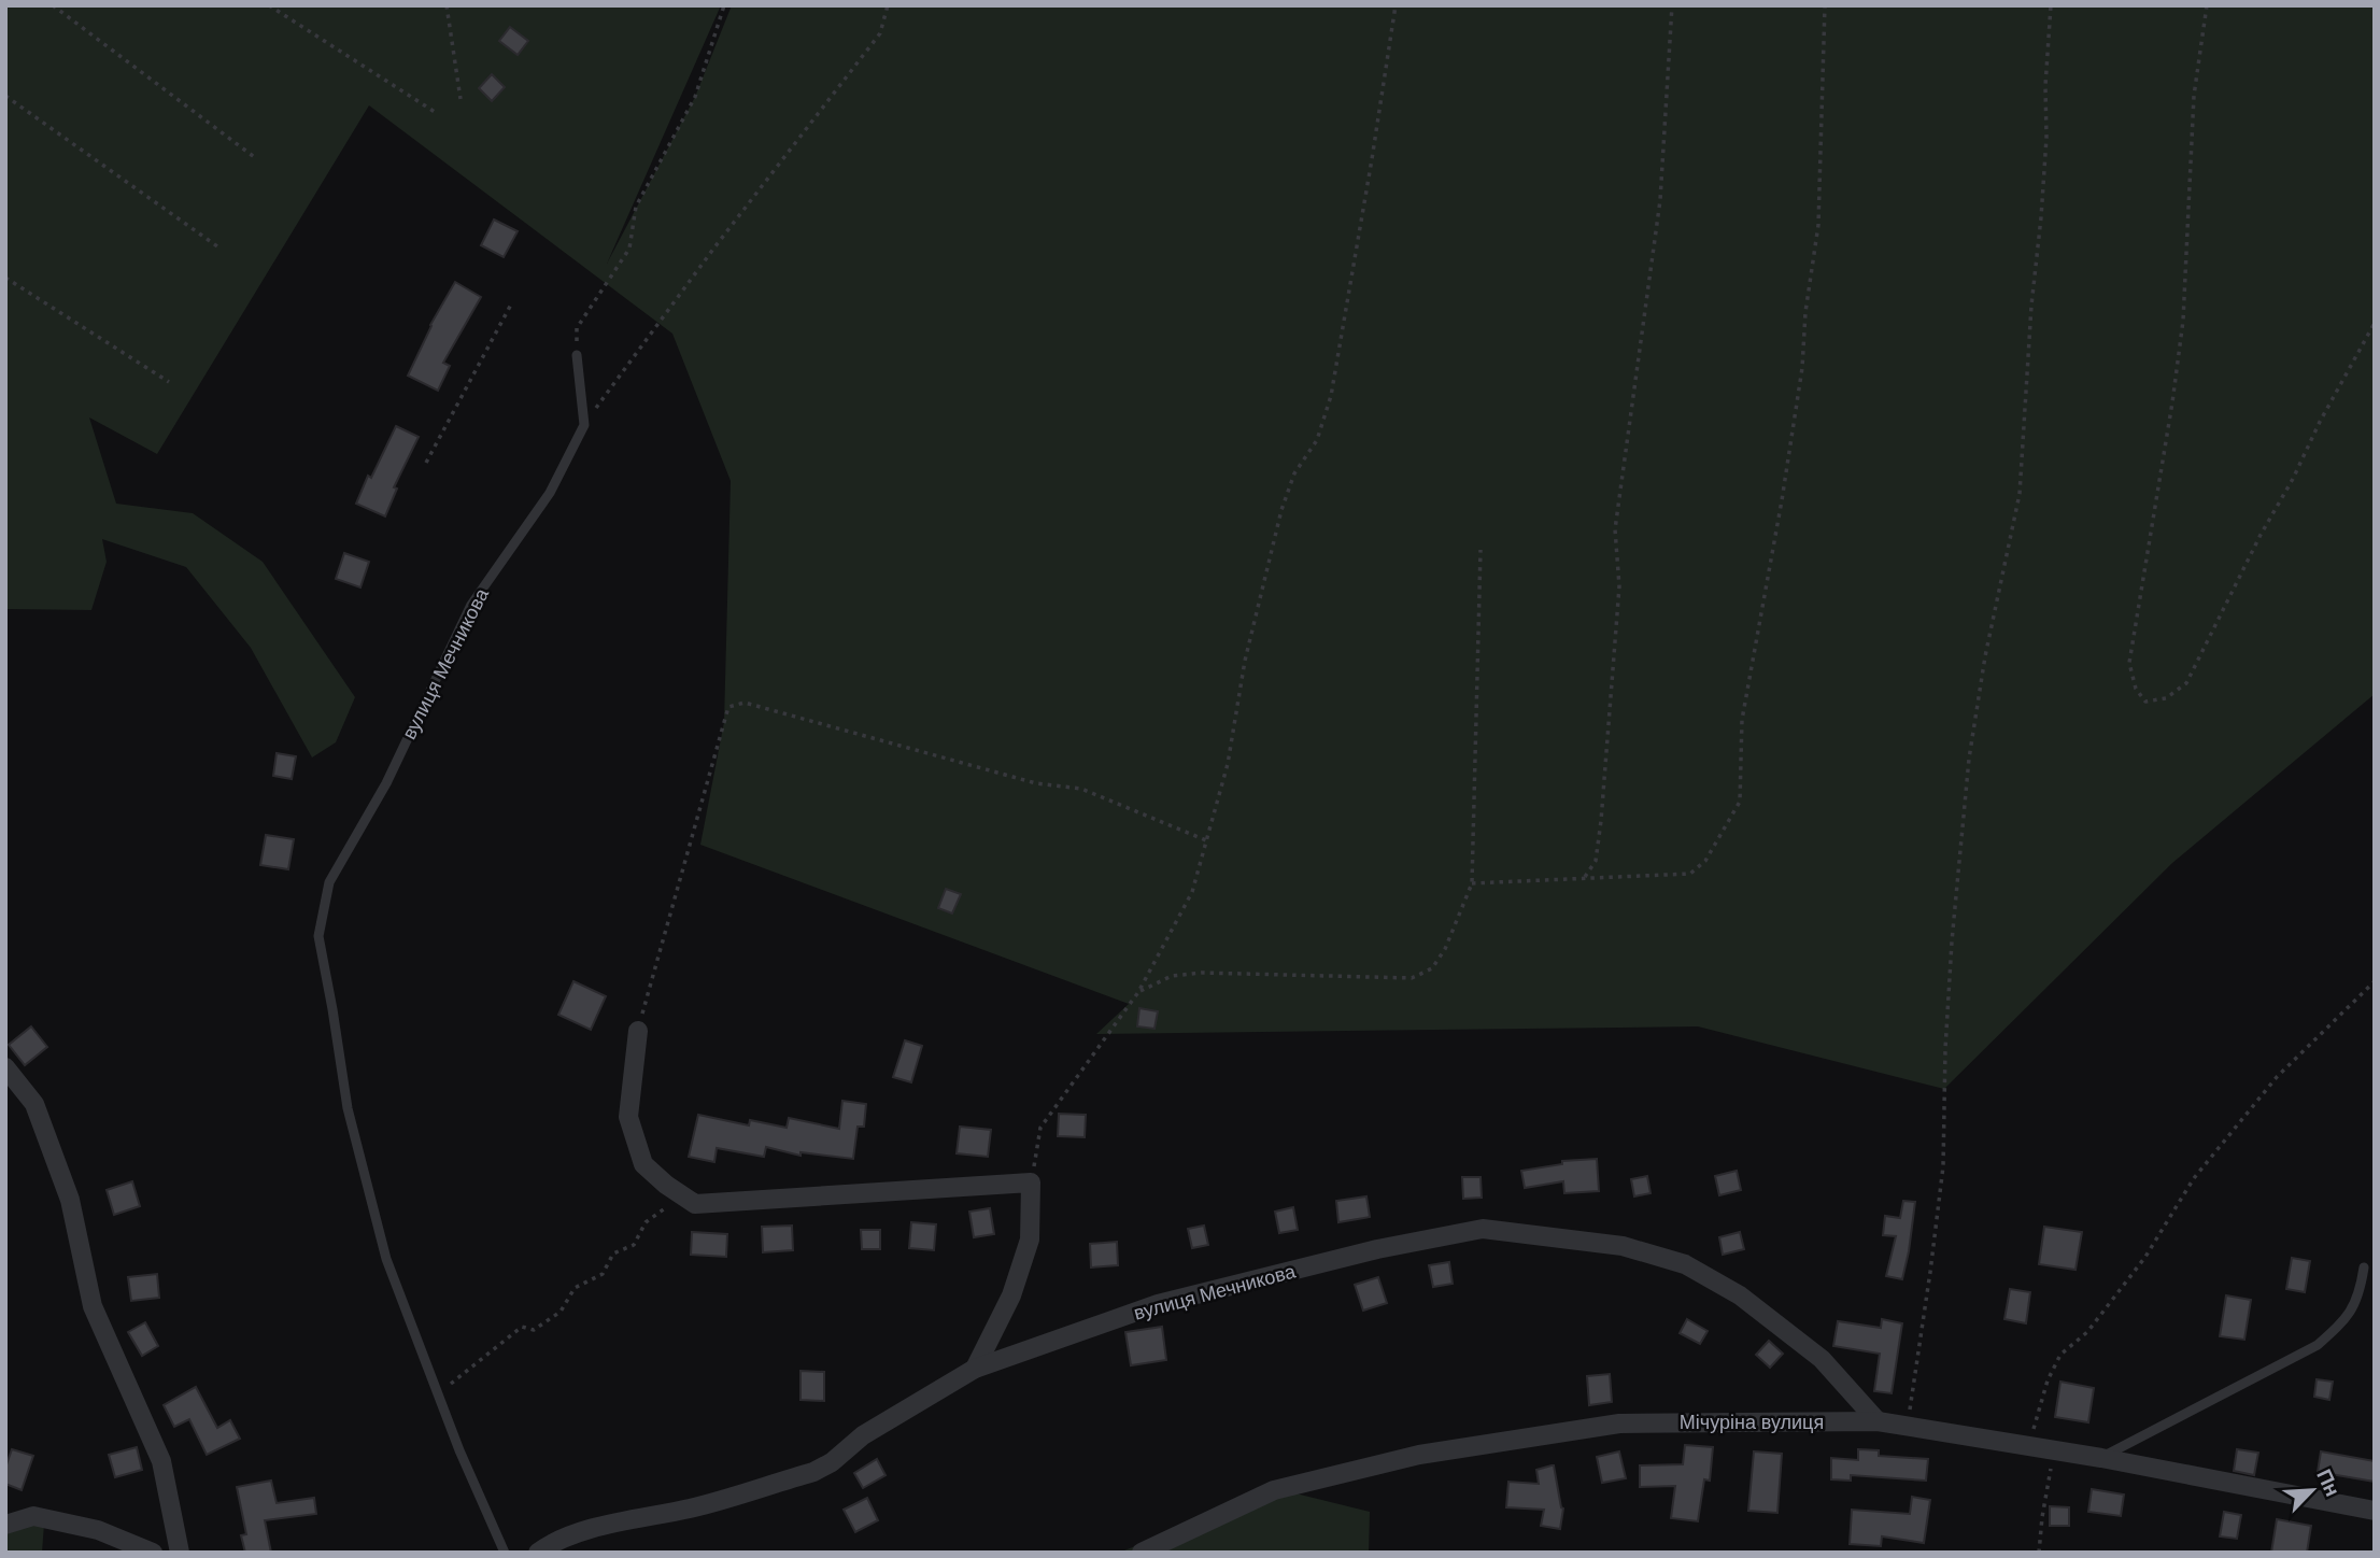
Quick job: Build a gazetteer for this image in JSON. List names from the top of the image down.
{
  "streets": {
    "street": ["вулиця Мечникова", "Мічуріна вулиця"]
  },
  "crossings": [
    ["вулиця Мечникова", "Мічуріна вулиця"]
  ],
  "north": "top right"
}
